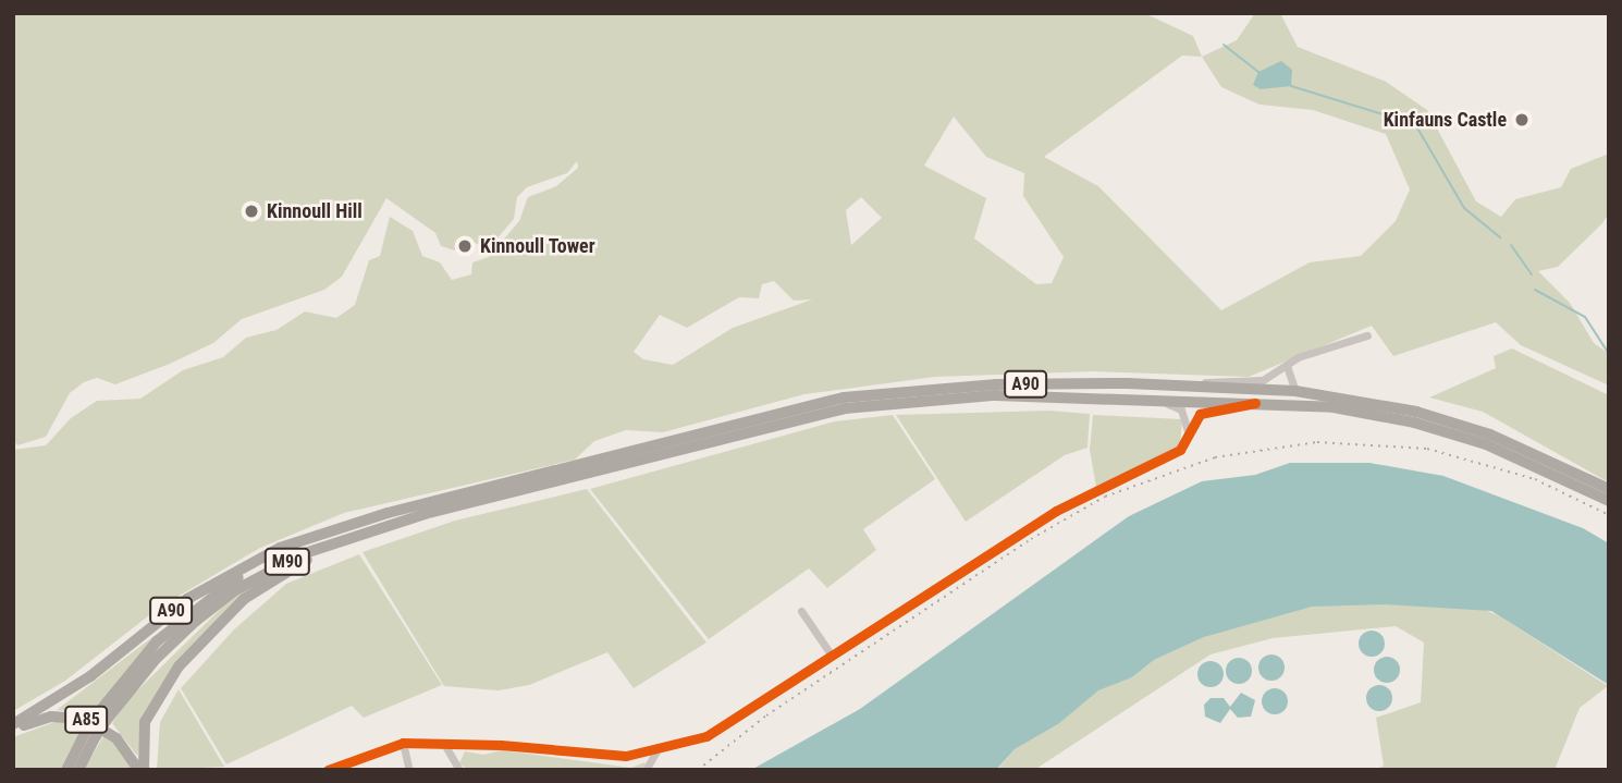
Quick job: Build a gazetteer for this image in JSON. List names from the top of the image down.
{
  "streets": {
    "highway": ["A90", "M90", "A85"]
  },
  "crossings": [
    ["A90", "M90"]
  ],
  "places": ["Kinfauns Castle", "Kinnoull Hill", "Kinnoull Tower"]
}
